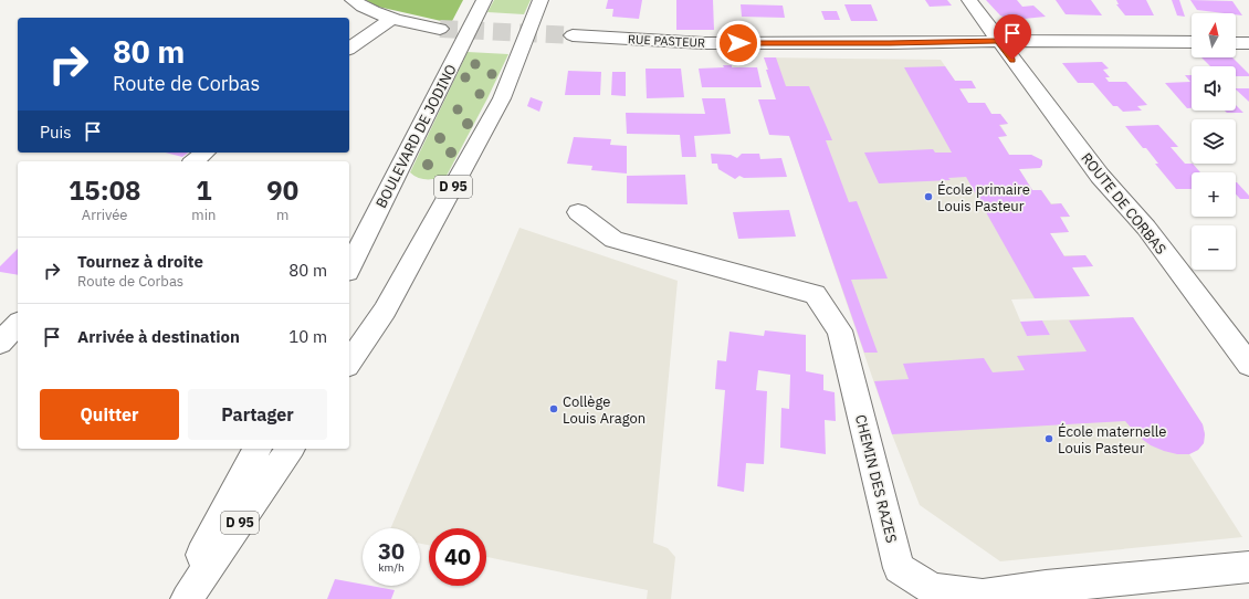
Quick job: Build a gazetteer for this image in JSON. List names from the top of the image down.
{
  "streets": {
    "street": [
      "RUE PASTEUR",
      "BOULEVARD DE JODINO",
      "D 95",
      "ROUTE DE CORBAS",
      "CHEMIN DES RAZES"
    ]
  },
  "crossings": [
    ["RUE PASTEUR", "ROUTE DE CORBAS"]
  ],
  "places": ["École primaire Louis Pasteur", "Collège Louis Aragon", "École maternelle Louis Pasteur"],
  "north": "top",
  "page": {
    "map_buttons": ["+", "−"],
    "turn": ["80 m", "Route de Corbas"],
    "then": "Puis",
    "eta": [
      "15:08",
      "Arrivée",
      "1",
      "min",
      "90",
      "m"
    ],
    "list": [
      {
        "name": "Tournez à droite",
        "note": "Route de Corbas",
        "value": "80 m"
      },
      {
        "name": "Arrivée à destination",
        "value": "10 m"
      }
    ],
    "buttons": ["Quitter", "Partager"],
    "speed": "30 km/h",
    "limit": "40"
  }
}
